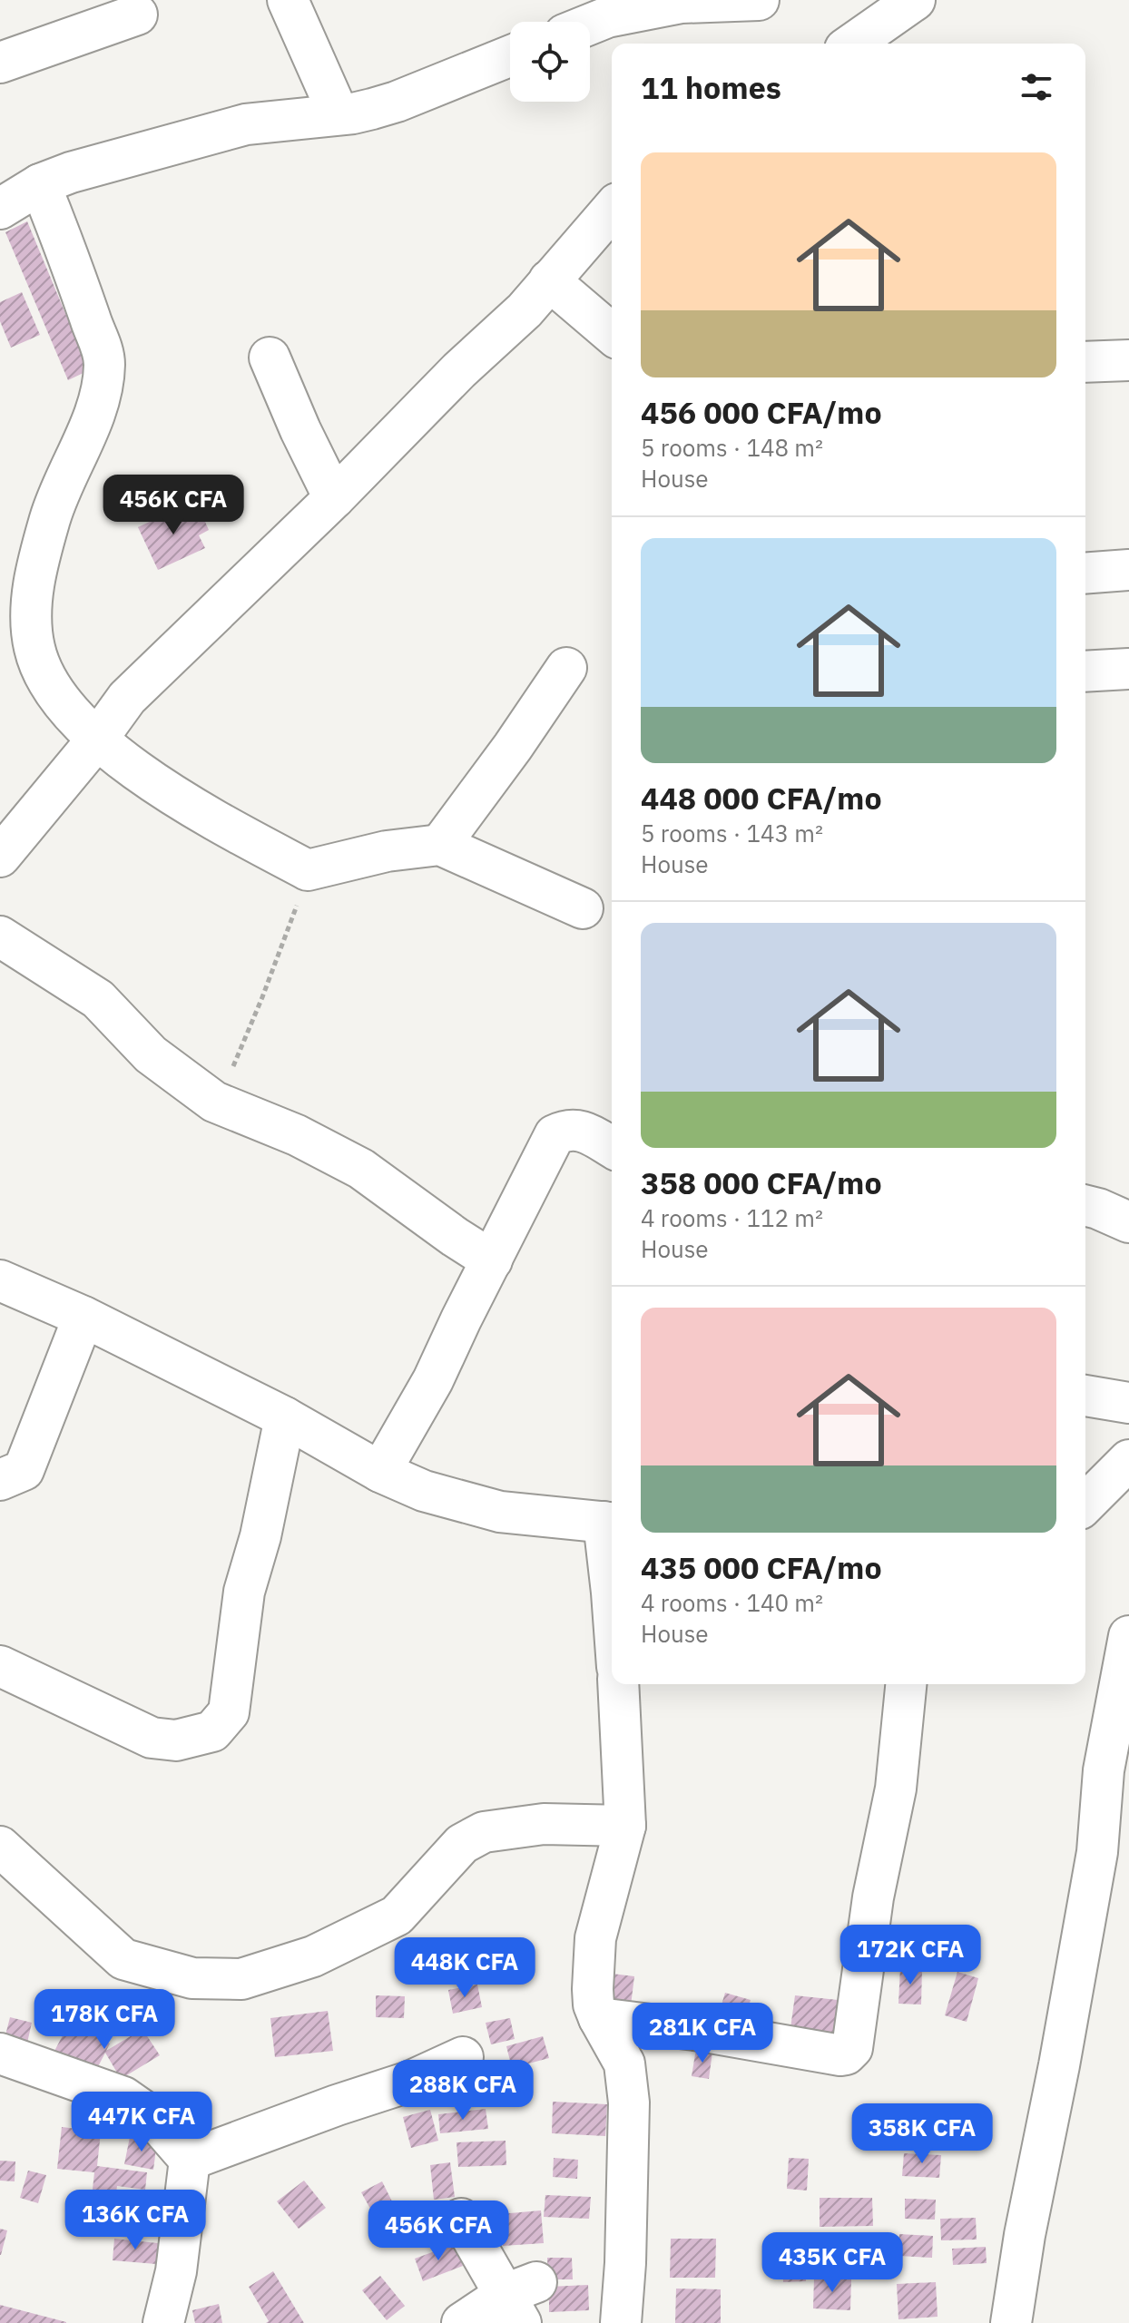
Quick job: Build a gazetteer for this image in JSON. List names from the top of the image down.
{
  "page": {
    "heading": "11 homes",
    "list": [
      {
        "name": "456 000 CFA/mo",
        "note": "5 rooms · 148 m² · House"
      },
      {
        "name": "448 000 CFA/mo",
        "note": "5 rooms · 143 m² · House"
      },
      {
        "name": "358 000 CFA/mo",
        "note": "4 rooms · 112 m² · House"
      },
      {
        "name": "435 000 CFA/mo",
        "note": "4 rooms · 140 m² · House"
      }
    ],
    "price": [
      "456K CFA",
      "172K CFA",
      "448K CFA",
      "178K CFA",
      "281K CFA",
      "288K CFA",
      "447K CFA",
      "358K CFA",
      "136K CFA",
      "456K CFA",
      "435K CFA"
    ]
  }
}
